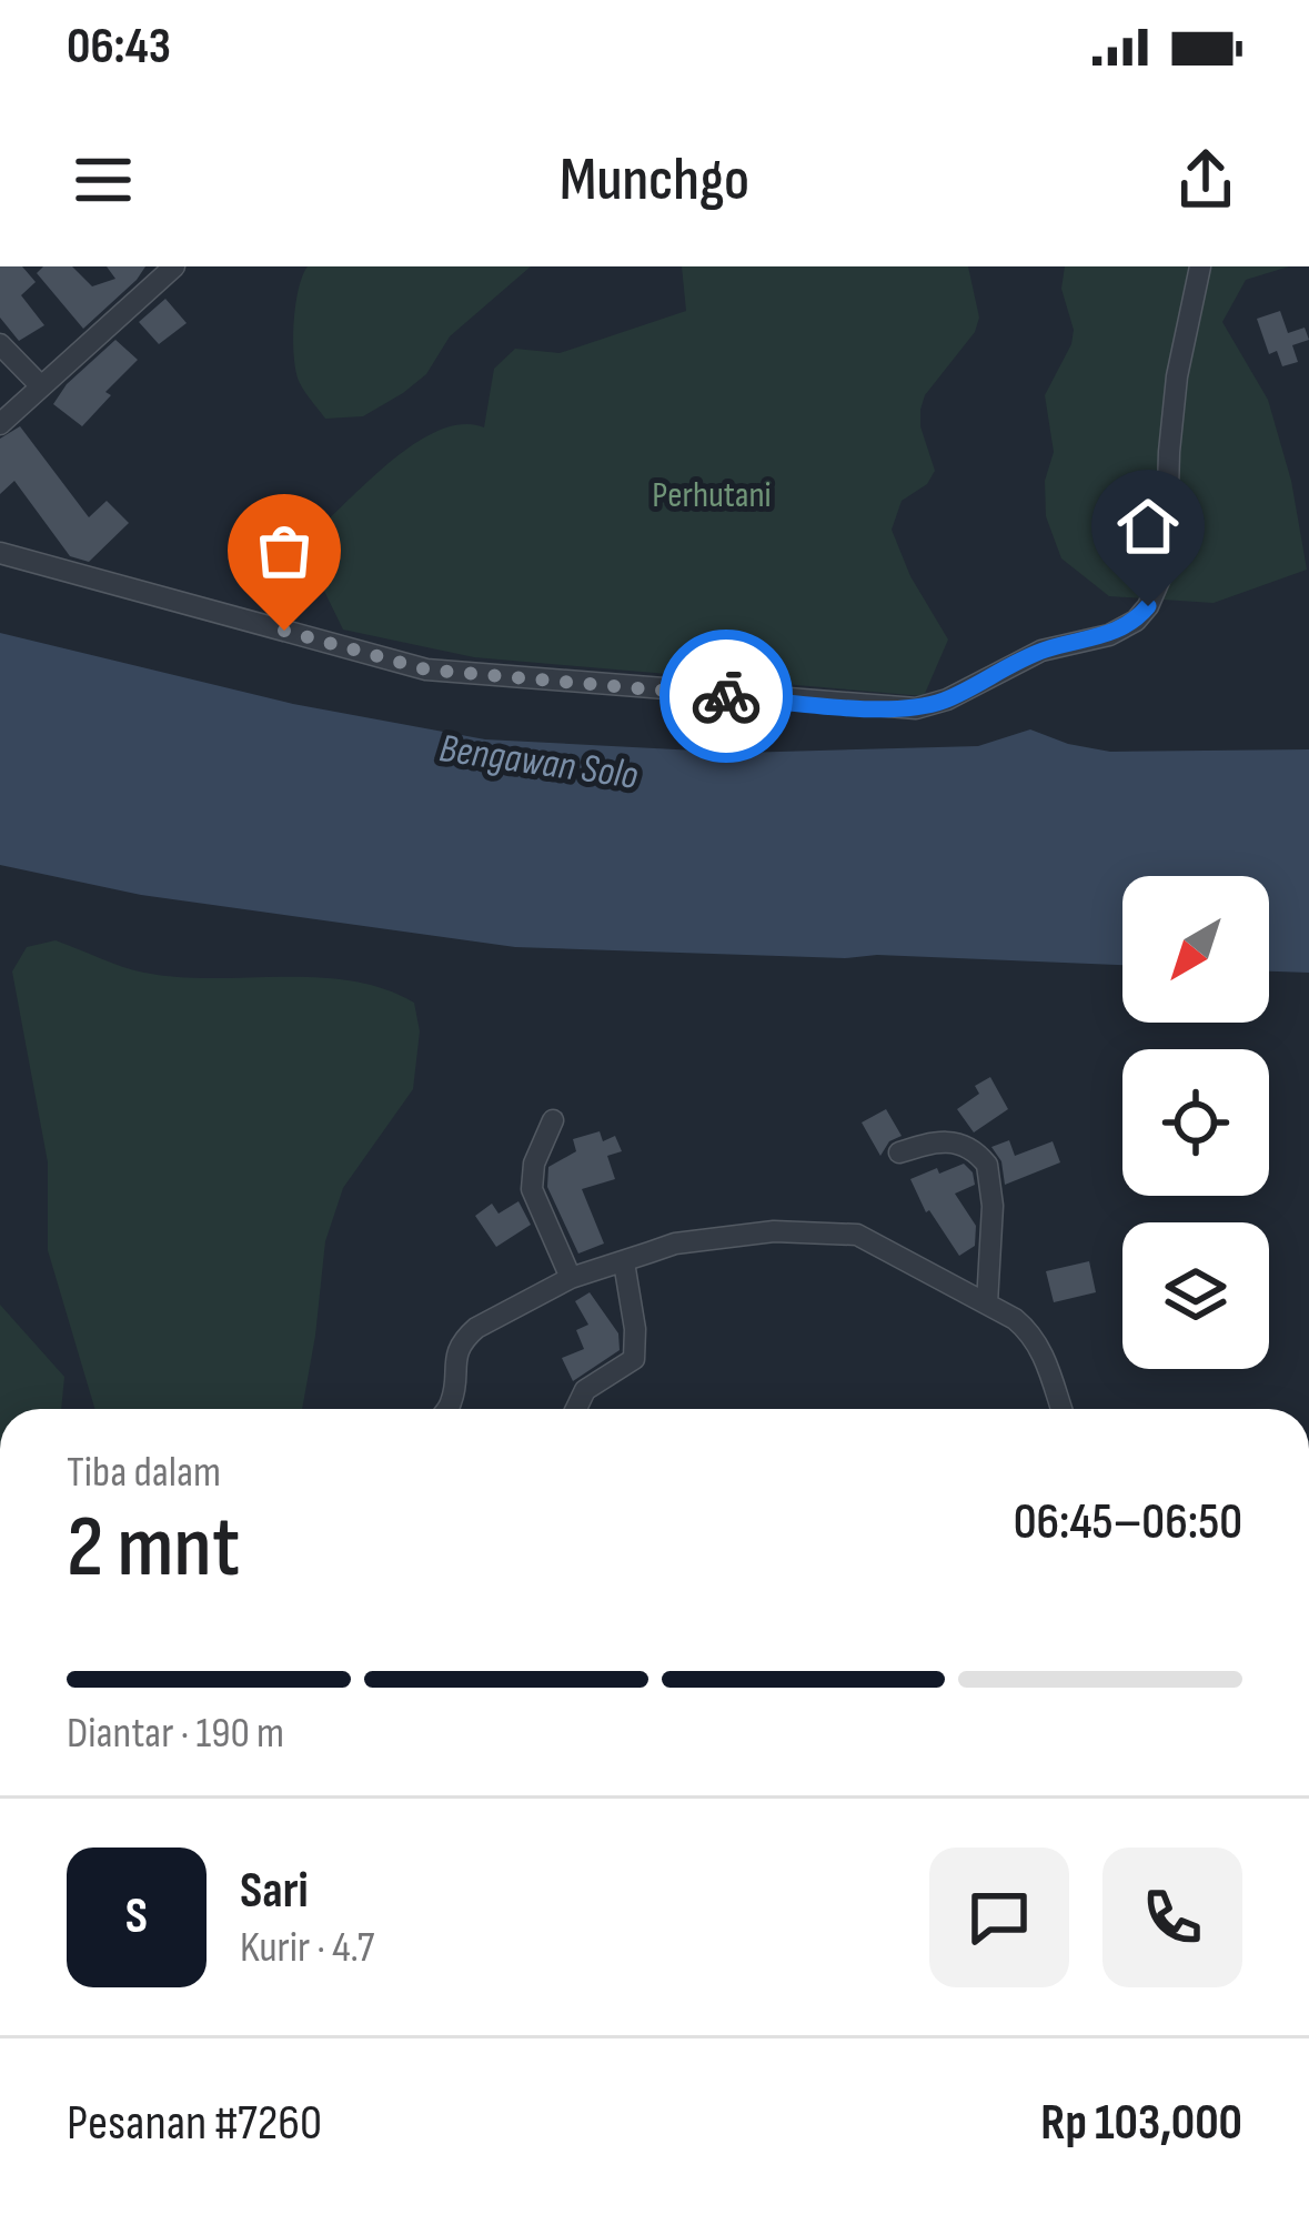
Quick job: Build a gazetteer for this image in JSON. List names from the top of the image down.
{
  "water": ["Bengawan Solo"],
  "parks": ["Perhutani"],
  "north": "bottom left",
  "page": {
    "status": "06:43",
    "header": "Munchgo",
    "heading": ["2 mnt", "Tiba dalam", "06:45–06:50"],
    "panel": [
      "Sari",
      "Kurir · 4.7",
      "Pesanan #7260",
      "Rp 103,000"
    ],
    "bar": "Diantar · 190 m",
    "round": "S"
  }
}
